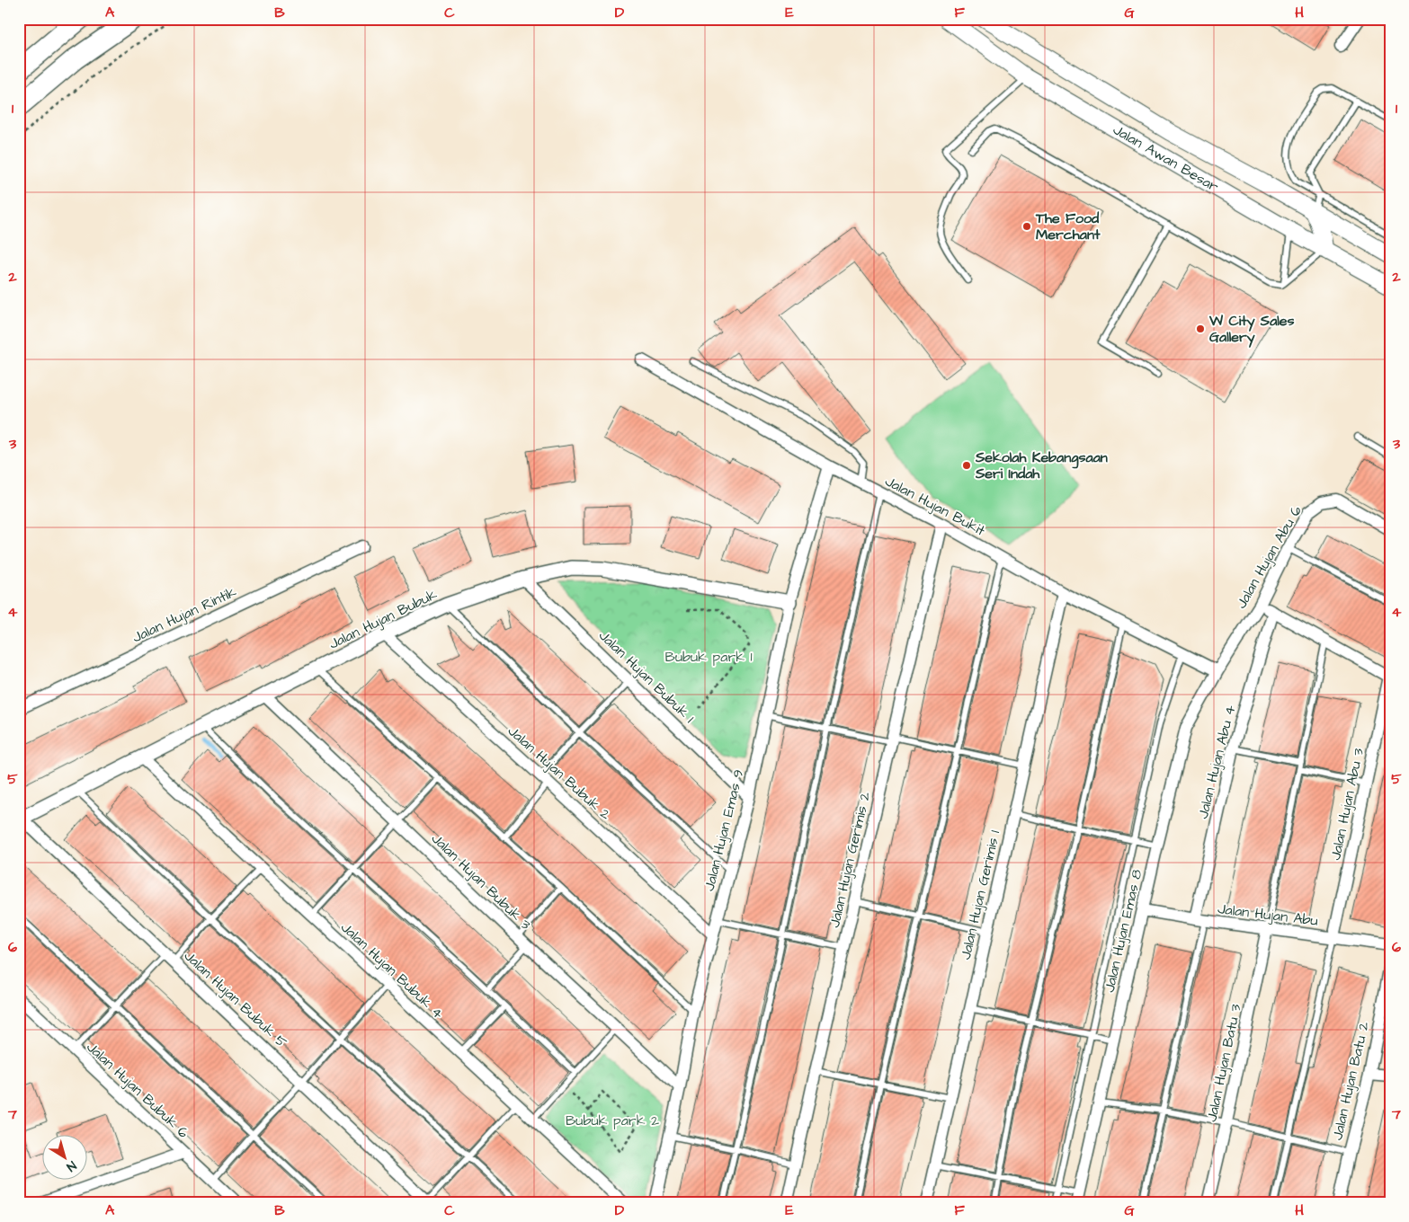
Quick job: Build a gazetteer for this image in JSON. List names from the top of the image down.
{
  "streets": {
    "main road": ["Jalan Awan Besar"],
    "street": [
      "Jalan Hujan Bukit",
      "Jalan Hujan Abu 6",
      "Jalan Hujan Rintik",
      "Jalan Hujan Bubuk",
      "Jalan Hujan Bubuk 1",
      "Jalan Hujan Abu 4",
      "Jalan Hujan Bubuk 2",
      "Jalan Hujan Abu 3",
      "Jalan Hujan Emas 9",
      "Jalan Hujan Gerimis 2",
      "Jalan Hujan Bubuk 3",
      "Jalan Hujan Gerimis 1",
      "Jalan Hujan Abu",
      "Jalan Hujan Emas 8",
      "Jalan Hujan Bubuk 4",
      "Jalan Hujan Bubuk 5",
      "Jalan Hujan Batu 3",
      "Jalan Hujan Batu 2",
      "Jalan Hujan Bubuk 6"
    ]
  },
  "crossings": [
    ["Jalan Hujan Bukit", "Jalan Hujan Abu 6"],
    ["Jalan Hujan Bukit", "Jalan Hujan Emas 9"],
    ["Jalan Hujan Bukit", "Jalan Hujan Gerimis 2"],
    ["Jalan Hujan Bukit", "Jalan Hujan Gerimis 1"],
    ["Jalan Hujan Bukit", "Jalan Hujan Emas 8"],
    ["Jalan Hujan Abu 6", "Jalan Hujan Emas 8"],
    ["Jalan Hujan Bubuk", "Jalan Hujan Bubuk 1"],
    ["Jalan Hujan Bubuk", "Jalan Hujan Bubuk 2"],
    ["Jalan Hujan Bubuk", "Jalan Hujan Emas 9"],
    ["Jalan Hujan Bubuk", "Jalan Hujan Bubuk 3"],
    ["Jalan Hujan Bubuk", "Jalan Hujan Bubuk 4"],
    ["Jalan Hujan Bubuk", "Jalan Hujan Bubuk 5"],
    ["Jalan Hujan Bubuk 1", "Jalan Hujan Emas 9"],
    ["Jalan Hujan Abu 4", "Jalan Hujan Abu"],
    ["Jalan Hujan Bubuk 2", "Jalan Hujan Emas 9"],
    ["Jalan Hujan Abu 3", "Jalan Hujan Abu"],
    ["Jalan Hujan Emas 9", "Jalan Hujan Bubuk 3"],
    ["Jalan Hujan Abu", "Jalan Hujan Emas 8"],
    ["Jalan Hujan Abu", "Jalan Hujan Batu 3"]
  ],
  "parks": ["Bubuk park 1", "Bubuk park 2"],
  "places": ["The Food Merchant", "W City Sales Gallery", "Sekolah Kebangsaan Seri Indah"],
  "north": "bottom right",
  "grid": {
    "columns": [
      "A",
      "B",
      "C",
      "D",
      "E",
      "F",
      "G",
      "H"
    ],
    "rows": [
      "1",
      "2",
      "3",
      "4",
      "5",
      "6",
      "7"
    ]
  }
}
